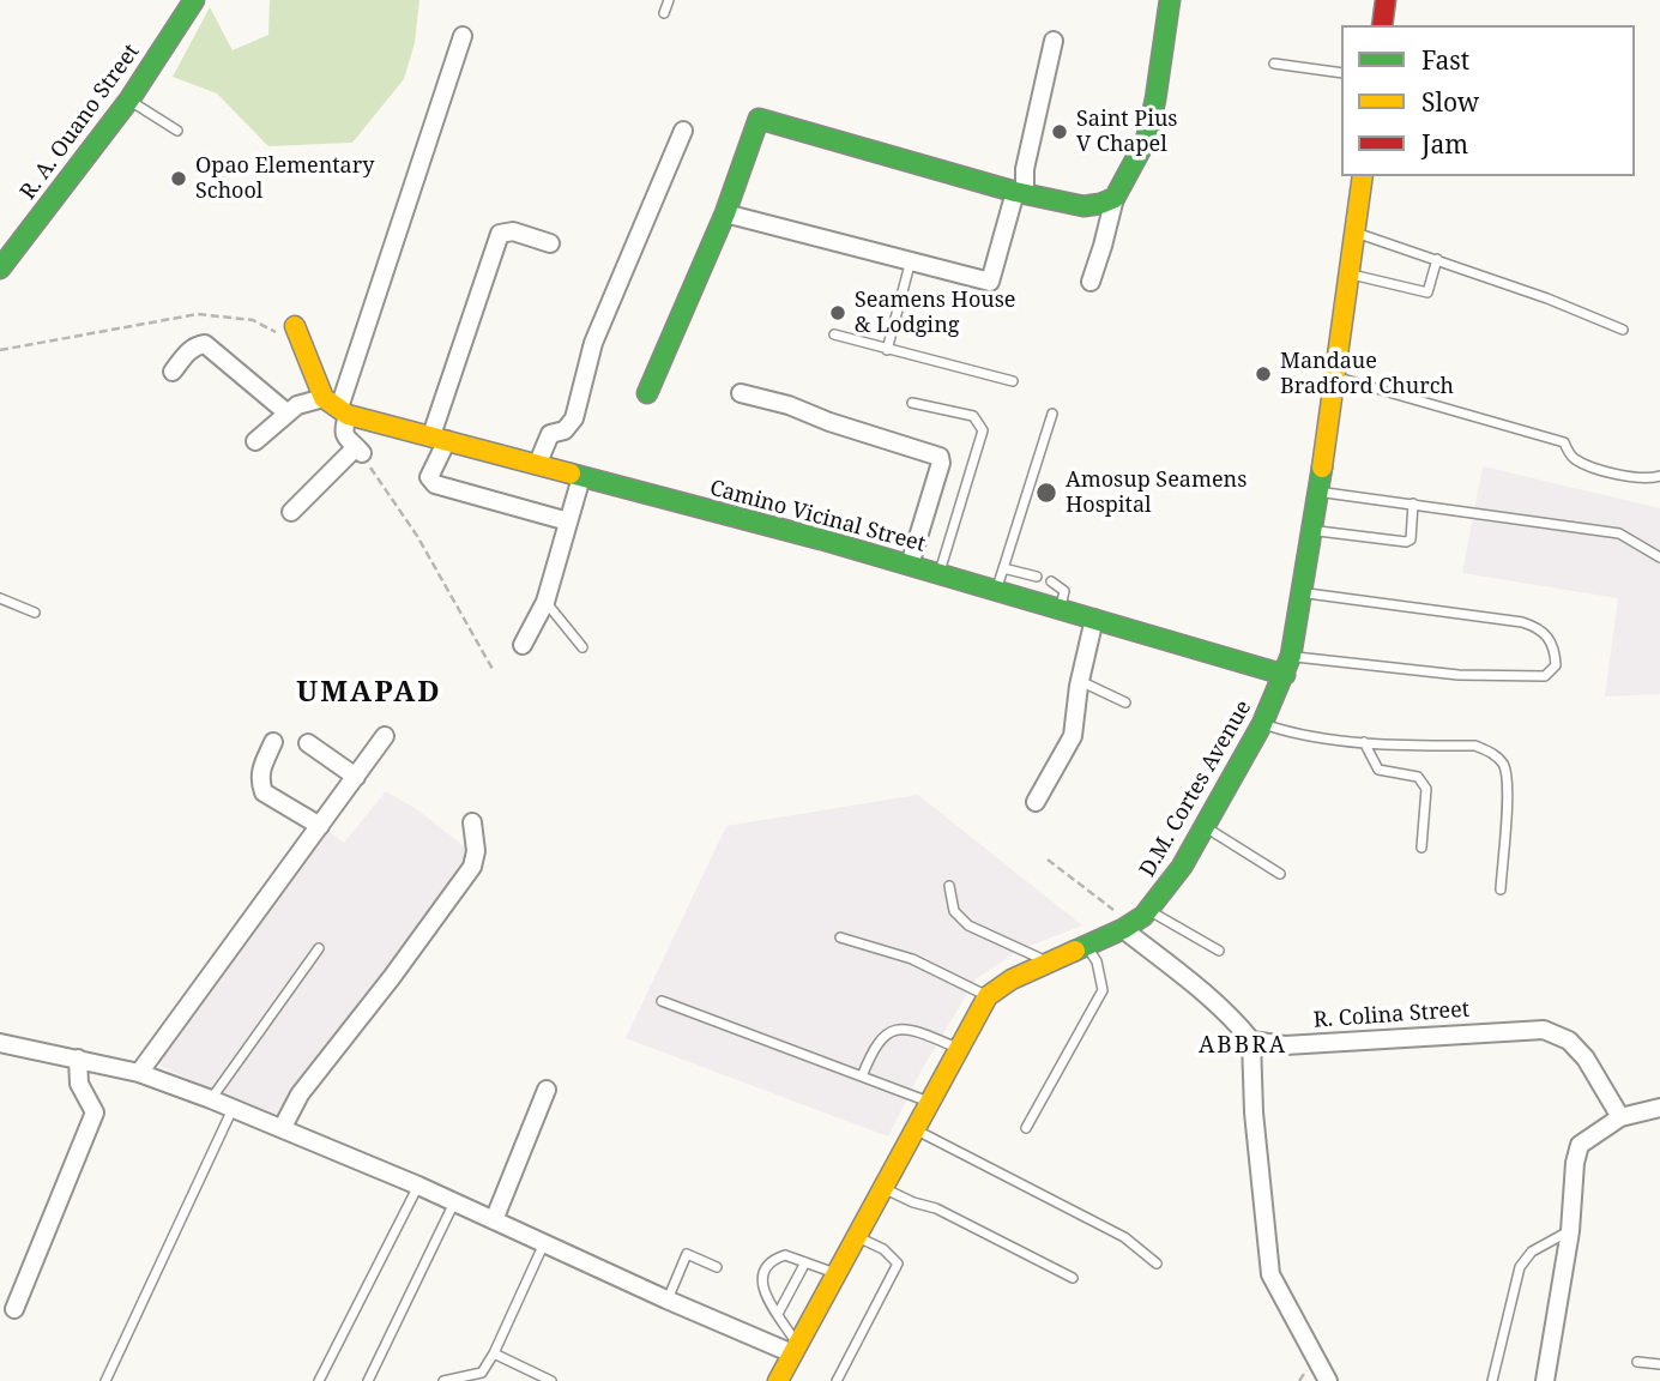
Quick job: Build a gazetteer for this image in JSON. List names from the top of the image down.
{
  "streets": {
    "main road": ["R. A. Ouano Street", "Camino Vicinal Street", "D.M. Cortes Avenue"],
    "street": ["R. Colina Street"]
  },
  "crossings": [
    ["Camino Vicinal Street", "D.M. Cortes Avenue"]
  ],
  "districts": ["UMAPAD", "ABBRA"],
  "places": [
    "Saint Pius V Chapel",
    "Opao Elementary School",
    "Seamens House & Lodging",
    "Mandaue Bradford Church",
    "Amosup Seamens Hospital"
  ],
  "legend": ["Fast", "Slow", "Jam"]
}
